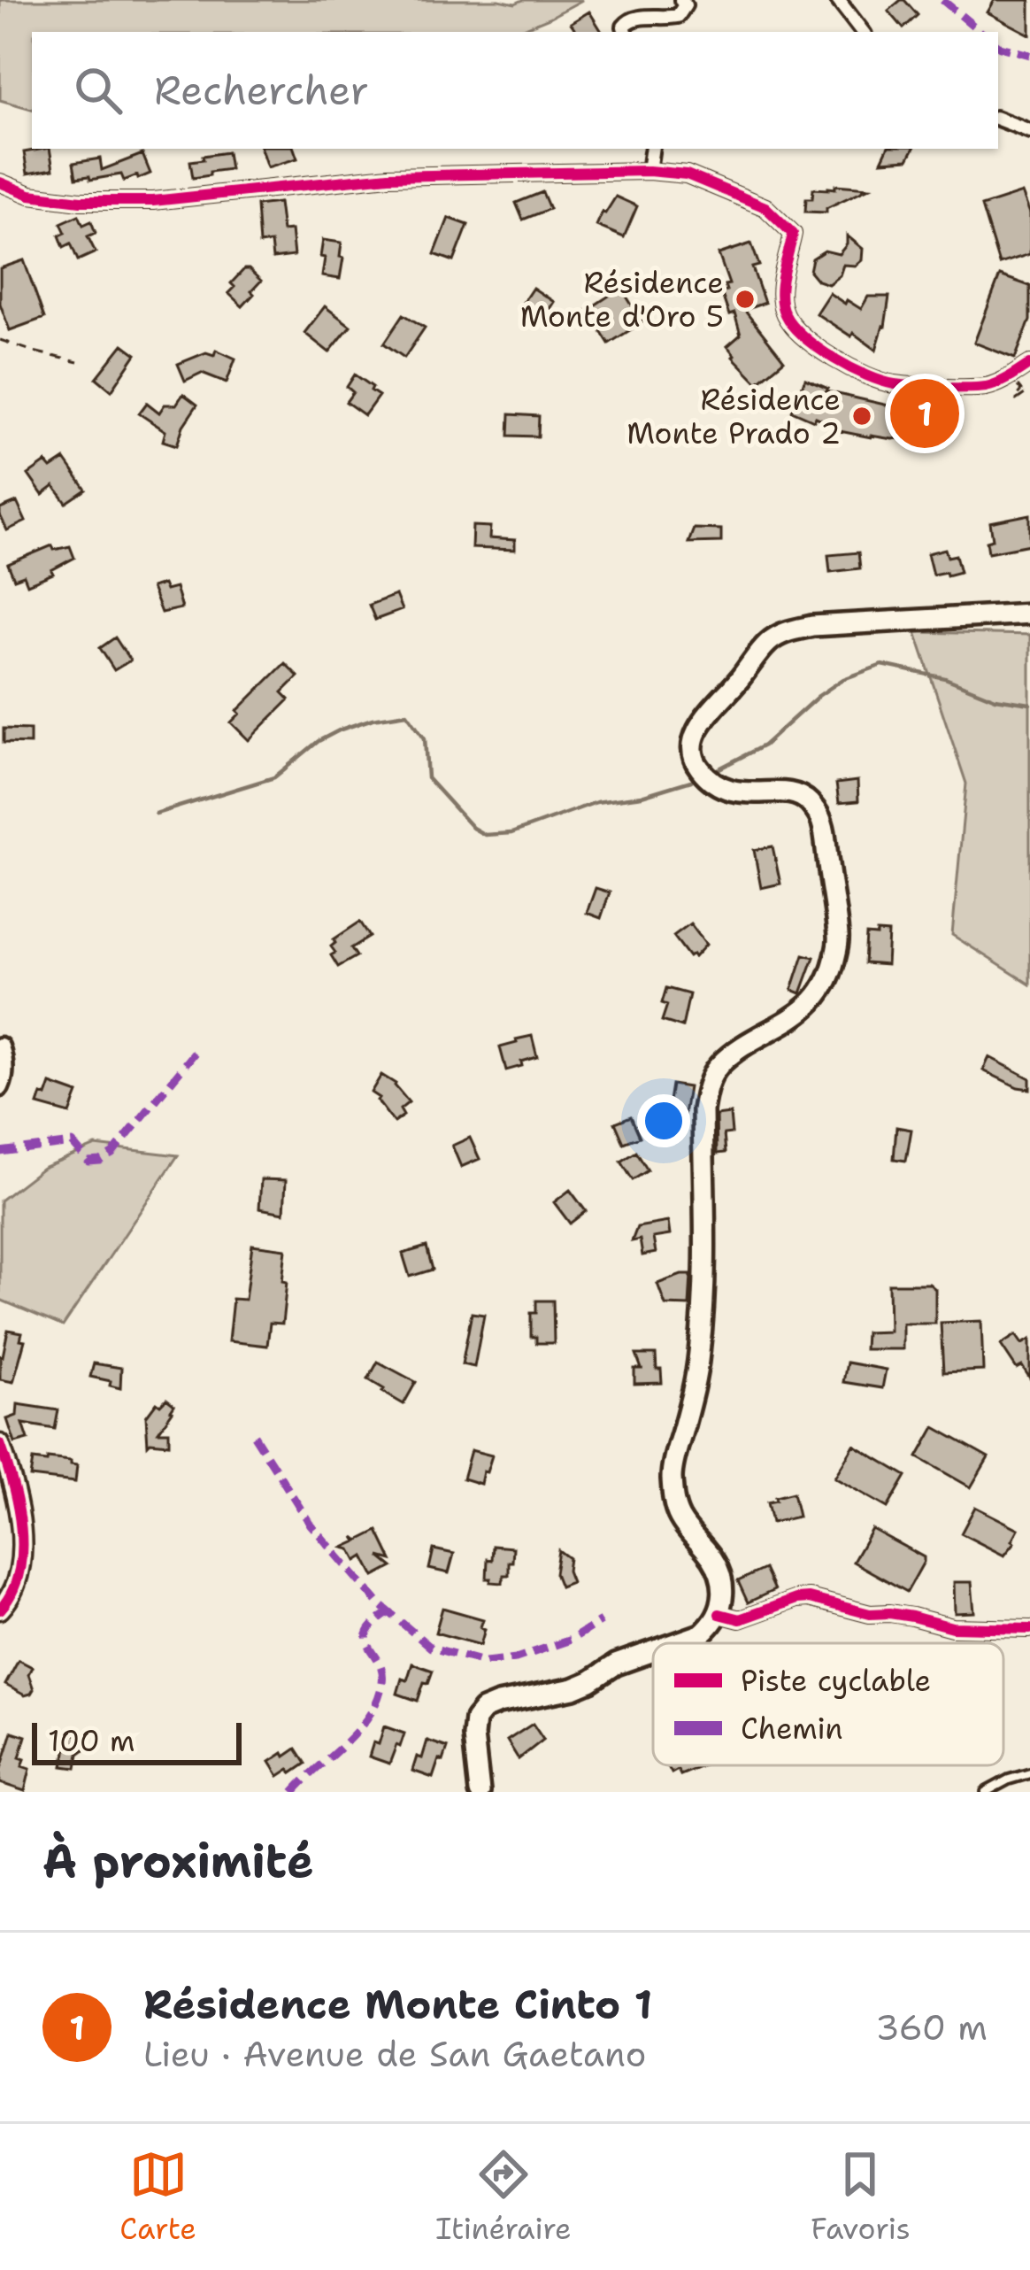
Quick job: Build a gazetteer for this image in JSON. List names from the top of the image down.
{
  "places": ["Résidence Monte d'Oro 5", "Résidence Monte Prado 2"],
  "legend": ["Piste cyclable", "Chemin"],
  "scale_bar": "100 m",
  "page": {
    "search": "Rechercher",
    "pins": "1",
    "scale": "100 m",
    "heading": "À proximité",
    "list": [
      {
        "mark": "1",
        "name": "Résidence Monte Cinto 1",
        "note": "Lieu · Avenue de San Gaetano",
        "value": "360 m"
      }
    ],
    "nav": ["Carte", "Itinéraire", "Favoris"]
  }
}
